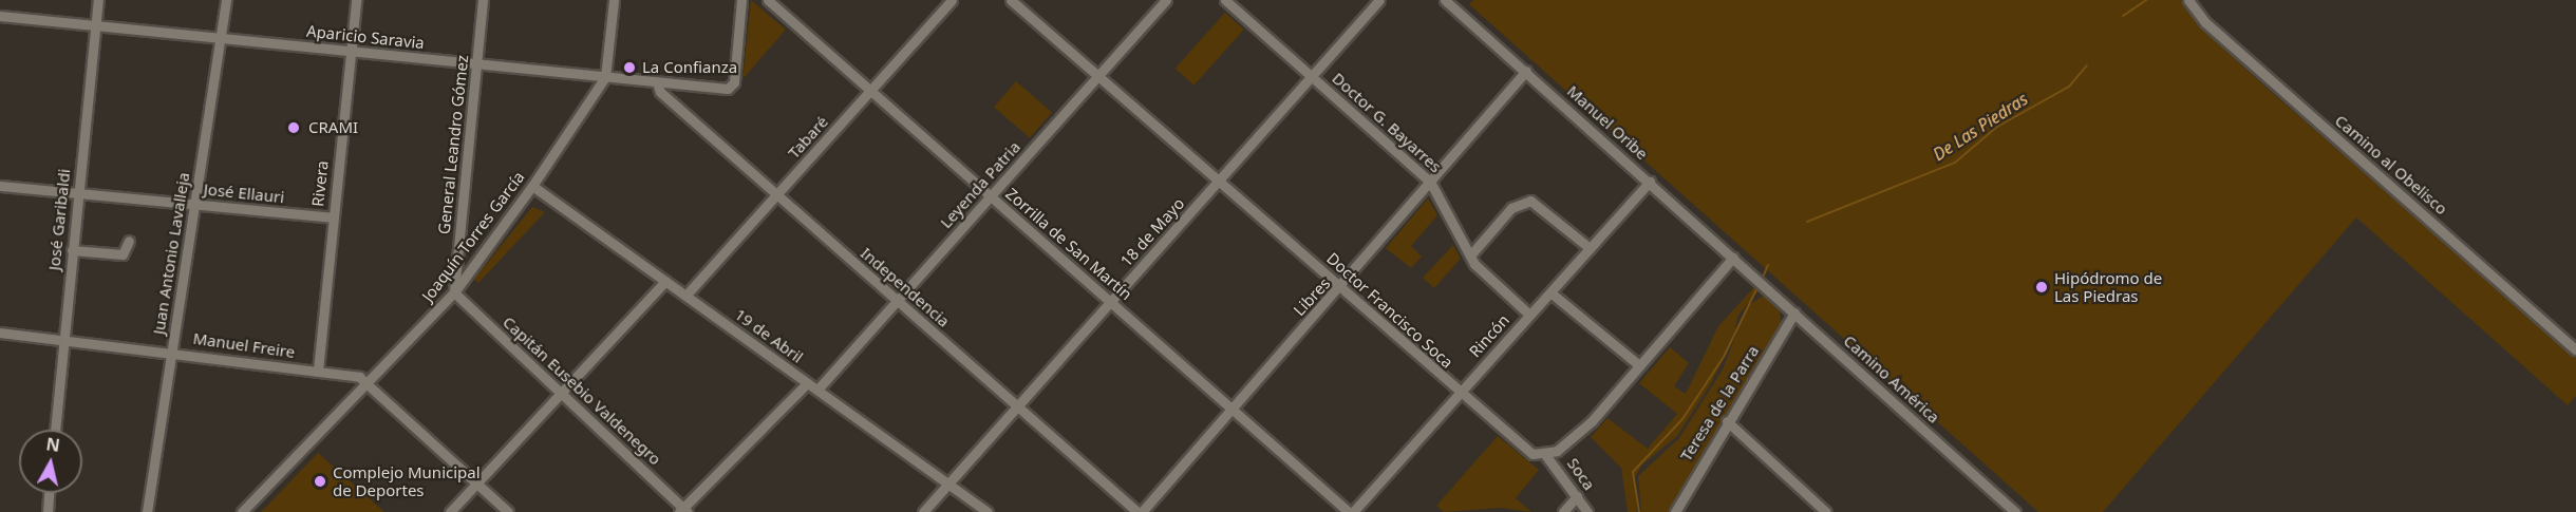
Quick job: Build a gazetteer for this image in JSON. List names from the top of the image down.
{
  "streets": {
    "street": [
      "Aparicio Saravia",
      "Doctor G. Bayarres",
      "Manuel Oribe",
      "Tabaré",
      "General Leandro Gómez",
      "Camino al Obelisco",
      "Rivera",
      "Leyenda Patria",
      "José Ellauri",
      "José Garibaldi",
      "18 de Mayo",
      "Joaquín Torres García",
      "Zorrilla de San Martín",
      "Juan Antonio Lavalleja",
      "Independencia",
      "Libres",
      "Doctor Francisco Soca",
      "19 de Abril",
      "Rincón",
      "Manuel Freire",
      "Camino América",
      "Capitán Eusebio Valdenegro",
      "Teresa de la Parra",
      "Soca"
    ]
  },
  "crossings": [
    ["Aparicio Saravia", "General Leandro Gómez"],
    ["Aparicio Saravia", "Rivera"],
    ["Aparicio Saravia", "José Garibaldi"],
    ["Aparicio Saravia", "Joaquín Torres García"],
    ["Aparicio Saravia", "Juan Antonio Lavalleja"],
    ["Aparicio Saravia", "Independencia"],
    ["Doctor G. Bayarres", "18 de Mayo"],
    ["Doctor G. Bayarres", "Libres"],
    ["Doctor G. Bayarres", "Rincón"],
    ["Manuel Oribe", "Libres"],
    ["Manuel Oribe", "Rincón"],
    ["Manuel Oribe", "Camino América"],
    ["Tabaré", "Zorrilla de San Martín"],
    ["Tabaré", "Independencia"],
    ["Tabaré", "19 de Abril"],
    ["General Leandro Gómez", "Joaquín Torres García"],
    ["General Leandro Gómez", "Capitán Eusebio Valdenegro"],
    ["Rivera", "José Ellauri"],
    ["Rivera", "Manuel Freire"],
    ["Leyenda Patria", "Zorrilla de San Martín"],
    ["Leyenda Patria", "Independencia"],
    ["Leyenda Patria", "Doctor Francisco Soca"],
    ["Leyenda Patria", "19 de Abril"],
    ["José Ellauri", "José Garibaldi"],
    ["José Ellauri", "Juan Antonio Lavalleja"],
    ["José Garibaldi", "Manuel Freire"],
    ["18 de Mayo", "Zorrilla de San Martín"],
    ["18 de Mayo", "Independencia"],
    ["18 de Mayo", "Doctor Francisco Soca"],
    ["18 de Mayo", "19 de Abril"],
    ["Joaquín Torres García", "19 de Abril"],
    ["Joaquín Torres García", "Manuel Freire"],
    ["Joaquín Torres García", "Capitán Eusebio Valdenegro"],
    ["Zorrilla de San Martín", "Libres"],
    ["Zorrilla de San Martín", "Rincón"],
    ["Juan Antonio Lavalleja", "Manuel Freire"],
    ["Independencia", "Libres"],
    ["Libres", "Doctor Francisco Soca"],
    ["Doctor Francisco Soca", "Rincón"],
    ["Doctor Francisco Soca", "Soca"],
    ["Camino América", "Teresa de la Parra"]
  ],
  "water": ["De Las Piedras"],
  "places": [
    "La Confianza",
    "CRAMI",
    "Hipódromo de Las Piedras",
    "Complejo Municipal de Deportes"
  ],
  "north": "top"
}
